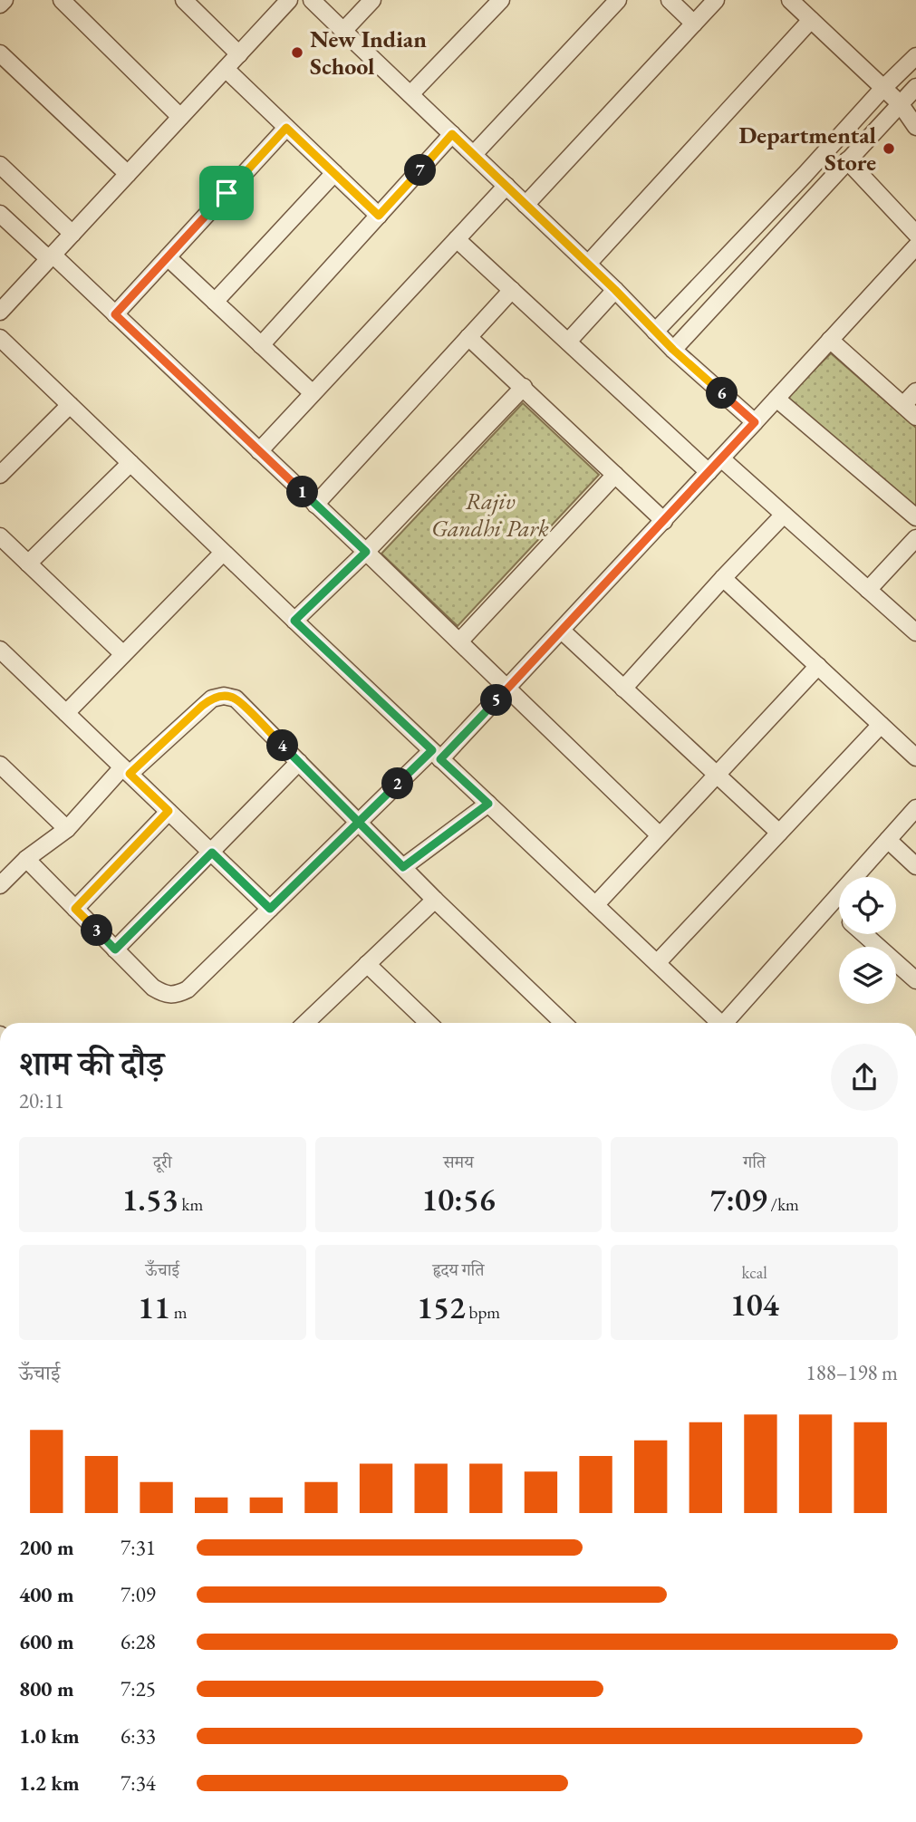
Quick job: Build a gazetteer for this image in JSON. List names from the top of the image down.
{
  "parks": ["Rajiv Gandhi Park"],
  "places": ["New Indian School", "Departmental Store"],
  "page": {
    "pins": [
      "7",
      "6",
      "1",
      "5",
      "4",
      "2",
      "3"
    ],
    "heading": ["शाम की दौड़", "20:11"],
    "stats": [
      ["दूरी", "1.53 km"],
      ["समय", "10:56"],
      ["गति", "7:09 /km"],
      ["ऊँचाई", "11 m"],
      ["हृदय गति", "152 bpm"],
      ["kcal", "104"]
    ],
    "chart": ["ऊँचाई", "188–198 m"],
    "list": [
      {
        "name": "200 m",
        "note": "7:31"
      },
      {
        "name": "400 m",
        "note": "7:09"
      },
      {
        "name": "600 m",
        "note": "6:28"
      },
      {
        "name": "800 m",
        "note": "7:25"
      },
      {
        "name": "1.0 km",
        "note": "6:33"
      },
      {
        "name": "1.2 km",
        "note": "7:34"
      }
    ]
  }
}
